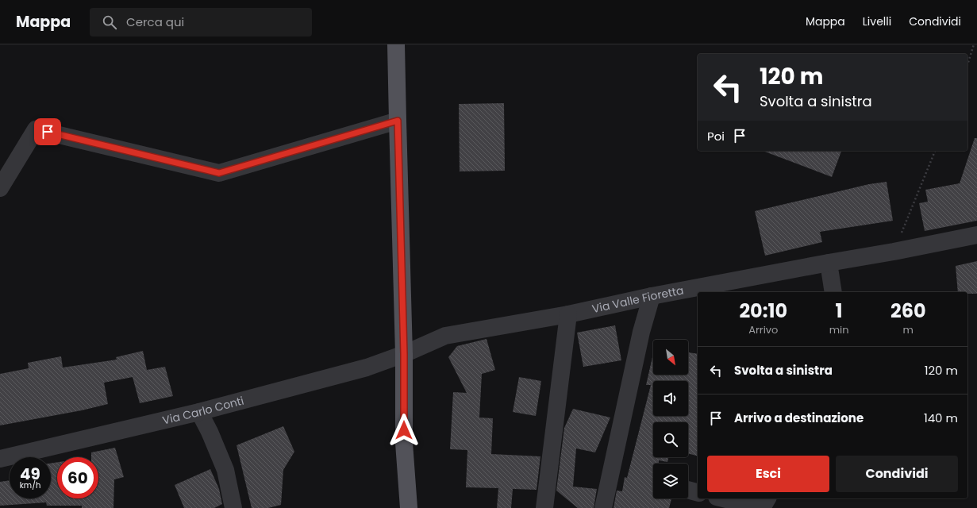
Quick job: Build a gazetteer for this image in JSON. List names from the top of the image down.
{
  "streets": {
    "street": ["Via Valle Fioretta", "Via Carlo Conti"]
  },
  "crossings": [
    ["Via Valle Fioretta", "Via Carlo Conti"]
  ],
  "north": "bottom right",
  "page": {
    "header": "Mappa",
    "search": "Cerca qui",
    "nav": ["Mappa", "Livelli", "Condividi"],
    "turn": ["120 m", "Svolta a sinistra"],
    "then": "Poi",
    "eta": [
      "20:10",
      "Arrivo",
      "1",
      "min",
      "260",
      "m"
    ],
    "list": [
      {
        "name": "Svolta a sinistra",
        "value": "120 m"
      },
      {
        "name": "Arrivo a destinazione",
        "value": "140 m"
      }
    ],
    "buttons": ["Esci", "Condividi"],
    "speed": "49 km/h",
    "limit": "60"
  }
}
